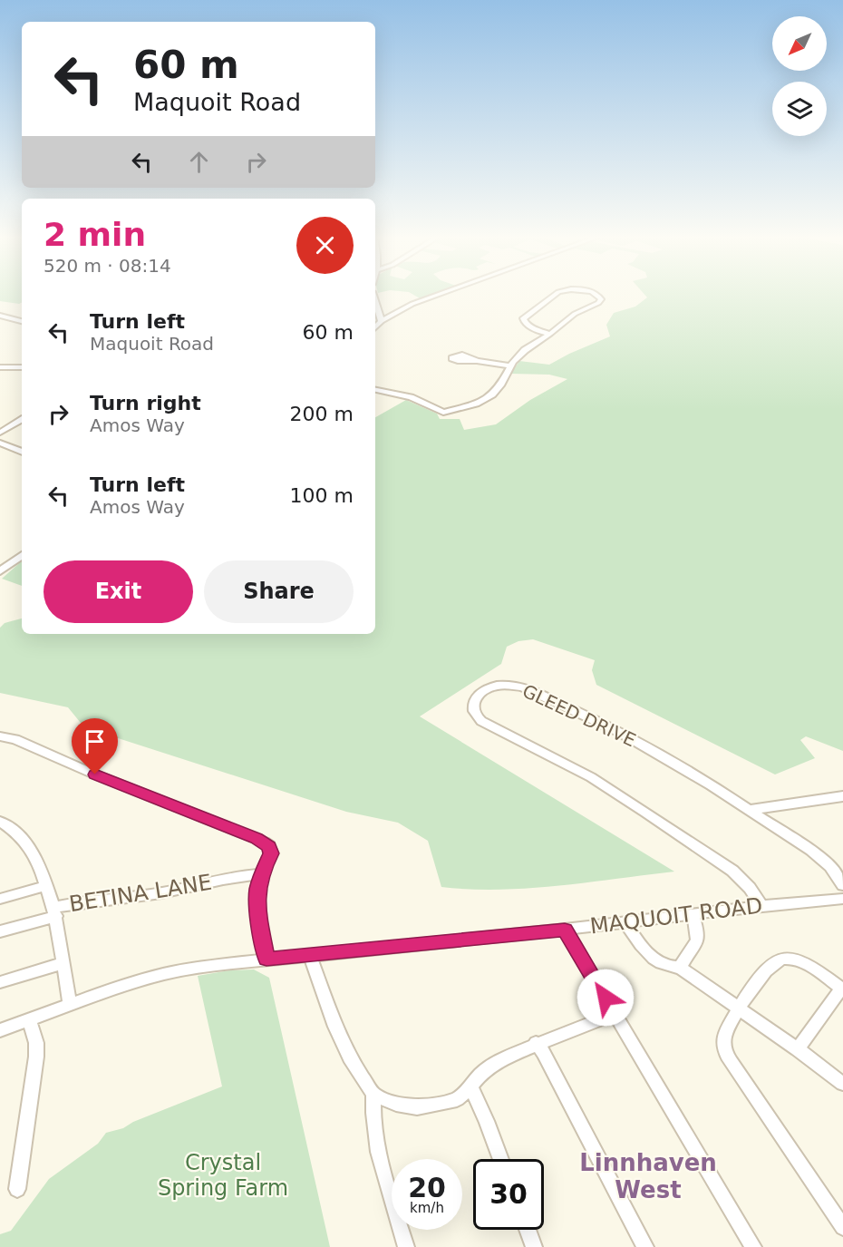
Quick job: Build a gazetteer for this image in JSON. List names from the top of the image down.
{
  "streets": {
    "street": ["GLEED DRIVE", "BETINA LANE", "MAQUOIT ROAD"]
  },
  "crossings": [
    ["GLEED DRIVE", "MAQUOIT ROAD"]
  ],
  "districts": ["Linnhaven West"],
  "parks": ["Crystal Spring Farm"],
  "north": "bottom left",
  "page": {
    "turn": ["60 m", "Maquoit Road"],
    "heading": ["2 min", "520 m · 08:14"],
    "list": [
      {
        "name": "Turn left",
        "note": "Maquoit Road",
        "value": "60 m"
      },
      {
        "name": "Turn right",
        "note": "Amos Way",
        "value": "200 m"
      },
      {
        "name": "Turn left",
        "note": "Amos Way",
        "value": "100 m"
      }
    ],
    "buttons": ["Exit", "Share"],
    "speed": "20 km/h",
    "limit": "30"
  }
}
